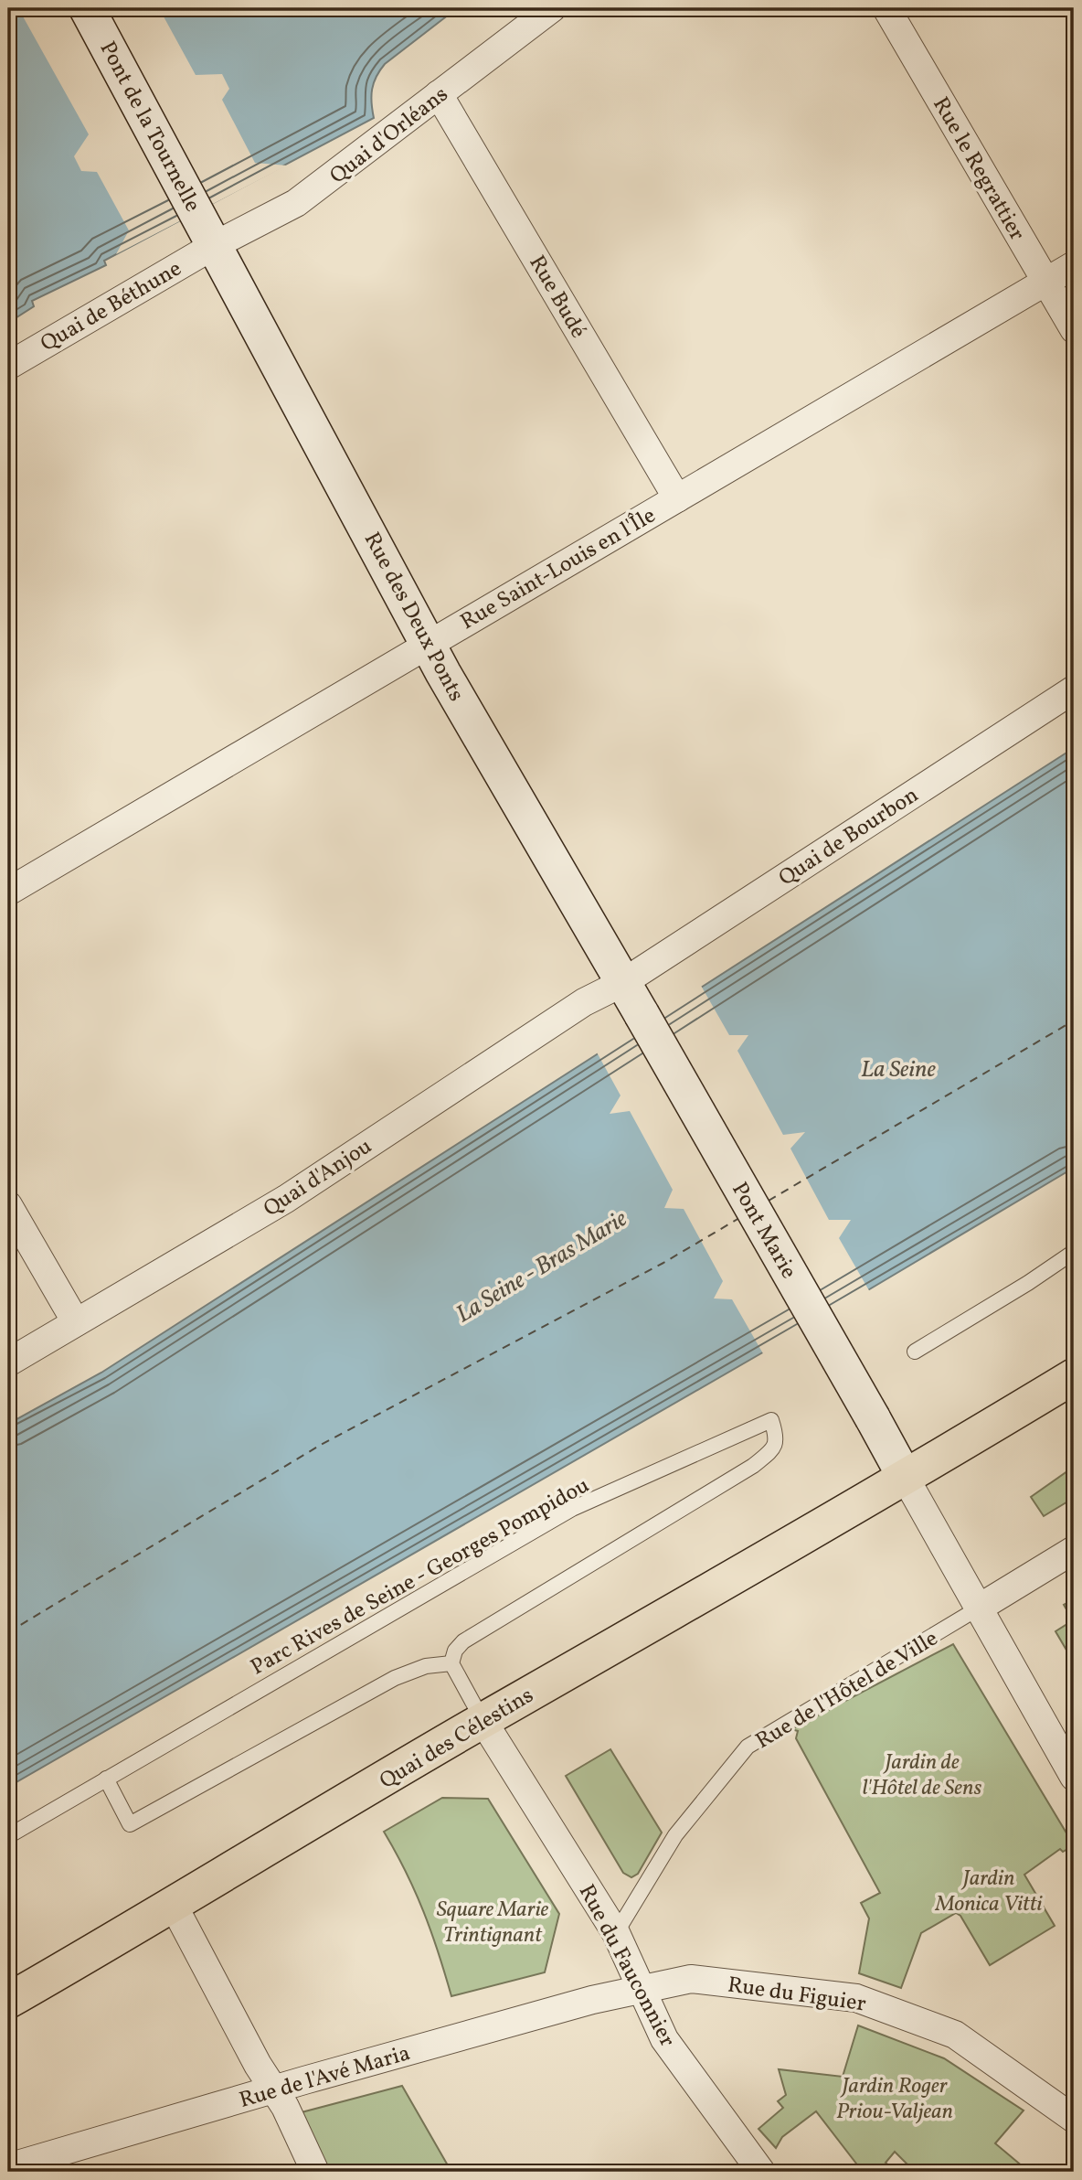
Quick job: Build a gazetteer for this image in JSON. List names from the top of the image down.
{
  "streets": {
    "main road": ["Quai des Célestins"],
    "street": [
      "Pont de la Tournelle",
      "Quai d'Orléans",
      "Rue le Regrattier",
      "Rue Budé",
      "Quai de Béthune",
      "Rue Saint-Louis en l'Île",
      "Rue des Deux Ponts",
      "Quai de Bourbon",
      "Quai d'Anjou",
      "Pont Marie",
      "Rue de l'Hôtel de Ville",
      "Rue du Fauconnier",
      "Rue du Figuier",
      "Rue de l'Avé Maria"
    ],
    "lane": ["Parc Rives de Seine - Georges Pompidou"]
  },
  "crossings": [
    ["Pont de la Tournelle", "Quai d'Orléans"],
    ["Pont de la Tournelle", "Quai de Béthune"],
    ["Pont de la Tournelle", "Rue des Deux Ponts"],
    ["Quai d'Orléans", "Rue Budé"],
    ["Quai d'Orléans", "Quai de Béthune"],
    ["Quai d'Orléans", "Rue des Deux Ponts"],
    ["Rue le Regrattier", "Rue Saint-Louis en l'Île"],
    ["Rue Budé", "Rue Saint-Louis en l'Île"],
    ["Quai de Béthune", "Rue des Deux Ponts"],
    ["Rue Saint-Louis en l'Île", "Rue des Deux Ponts"],
    ["Rue des Deux Ponts", "Quai de Bourbon"],
    ["Rue des Deux Ponts", "Quai d'Anjou"],
    ["Rue des Deux Ponts", "Pont Marie"],
    ["Quai de Bourbon", "Quai d'Anjou"],
    ["Quai de Bourbon", "Pont Marie"],
    ["Quai d'Anjou", "Pont Marie"],
    ["Pont Marie", "Quai des Célestins"],
    ["Rue de l'Hôtel de Ville", "Rue du Fauconnier"],
    ["Quai des Célestins", "Rue du Fauconnier"],
    ["Rue du Fauconnier", "Rue du Figuier"],
    ["Rue du Fauconnier", "Rue de l'Avé Maria"],
    ["Rue du Figuier", "Rue de l'Avé Maria"]
  ],
  "water": ["La Seine", "La Seine - Bras Marie"],
  "parks": [
    "Jardin de l'Hôtel de Sens",
    "Jardin Monica Vitti",
    "Square Marie Trintignant",
    "Jardin Roger Priou-Valjean"
  ]
}
